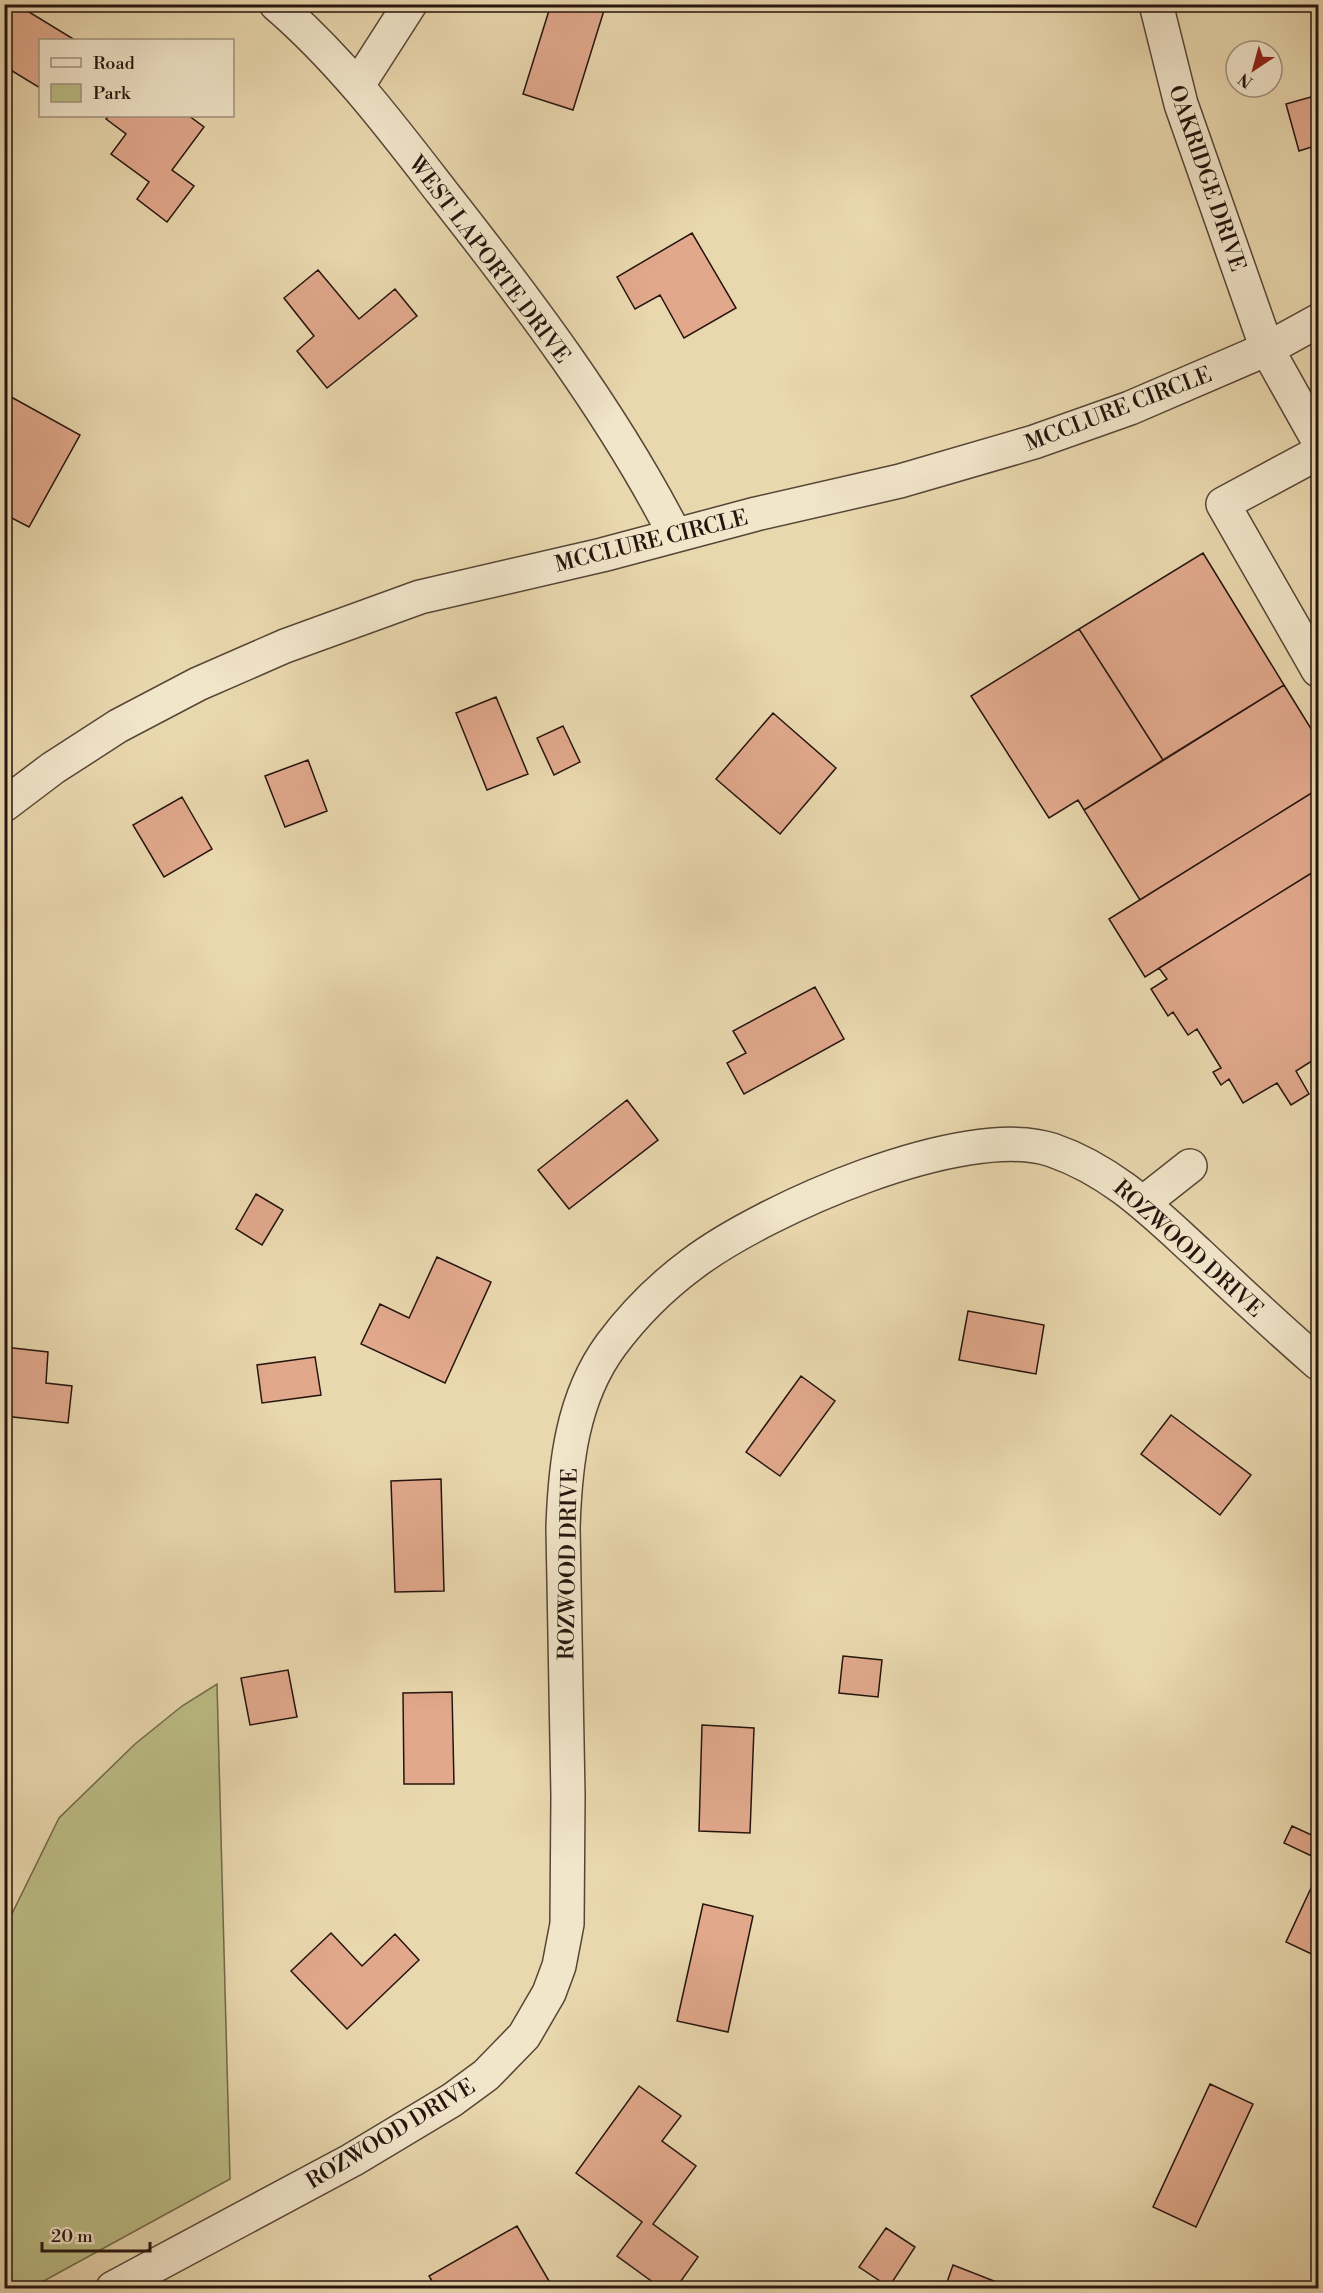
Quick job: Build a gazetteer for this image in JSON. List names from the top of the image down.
{
  "streets": {
    "street": [
      "OAKRIDGE DRIVE",
      "WEST LAPORTE DRIVE",
      "MCCLURE CIRCLE",
      "ROZWOOD DRIVE"
    ]
  },
  "crossings": [
    ["OAKRIDGE DRIVE", "MCCLURE CIRCLE"],
    ["WEST LAPORTE DRIVE", "MCCLURE CIRCLE"]
  ],
  "legend": ["Road", "Park"],
  "scale_bar": "20 m",
  "north": "bottom left"
}
